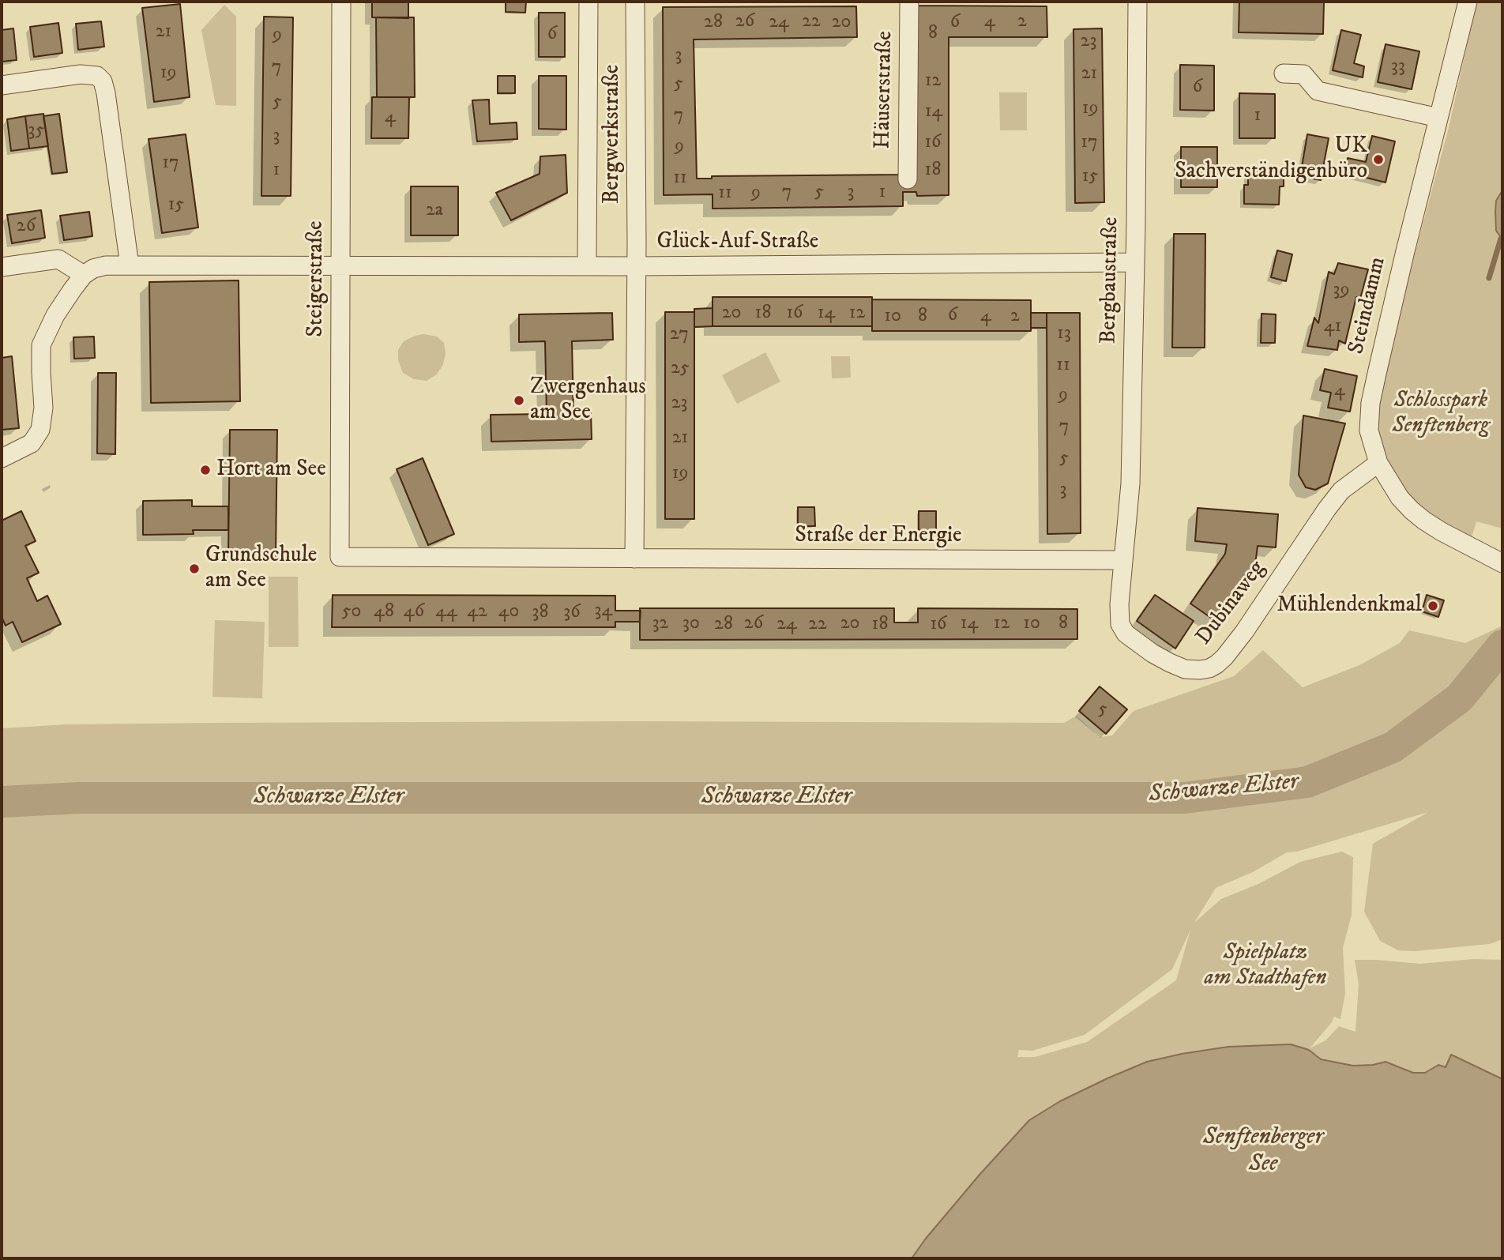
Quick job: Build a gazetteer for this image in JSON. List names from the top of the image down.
{
  "streets": {
    "street": [
      "Häuserstraße",
      "Bergwerkstraße",
      "Glück-Auf-Straße",
      "Steigerstraße",
      "Bergbaustraße",
      "Steindamm",
      "Straße der Energie",
      "Dubinaweg"
    ]
  },
  "crossings": [
    ["Bergwerkstraße", "Glück-Auf-Straße"],
    ["Glück-Auf-Straße", "Steigerstraße"],
    ["Glück-Auf-Straße", "Bergbaustraße"],
    ["Steigerstraße", "Straße der Energie"],
    ["Bergbaustraße", "Straße der Energie"],
    ["Bergbaustraße", "Dubinaweg"],
    ["Steindamm", "Dubinaweg"],
    ["Straße der Energie", "Dubinaweg"]
  ],
  "water": ["Schwarze Elster", "Senftenberger See"],
  "parks": ["Schlosspark Senftenberg", "Spielplatz am Stadthafen"],
  "places": [
    "UK Sachverständigenbüro",
    "Zwergenhaus am See",
    "Hort am See",
    "Grundschule am See",
    "Mühlendenkmal"
  ],
  "house_numbers": [
    "26",
    "22",
    "4",
    "2",
    "28",
    "24",
    "20",
    "6",
    "21",
    "8",
    "6",
    "9",
    "23",
    "3",
    "33",
    "7",
    "19",
    "21",
    "12",
    "5",
    "6",
    "5",
    "19",
    "14",
    "7",
    "1",
    "4",
    "35",
    "3",
    "16",
    "17",
    "9",
    "17",
    "1",
    "18",
    "15",
    "11",
    "7",
    "5",
    "3",
    "1",
    "11",
    "9",
    "15",
    "2a",
    "26",
    "39",
    "20",
    "18",
    "16",
    "14",
    "12",
    "6",
    "10",
    "8",
    "4",
    "2",
    "41",
    "13",
    "27",
    "11",
    "25",
    "4",
    "9",
    "23",
    "7",
    "21",
    "5",
    "19",
    "3",
    "34",
    "50",
    "48",
    "46",
    "44",
    "42",
    "40",
    "38",
    "36",
    "32",
    "30",
    "26",
    "20",
    "14",
    "12",
    "10",
    "8",
    "28",
    "24",
    "22",
    "18",
    "16",
    "5"
  ]
}
